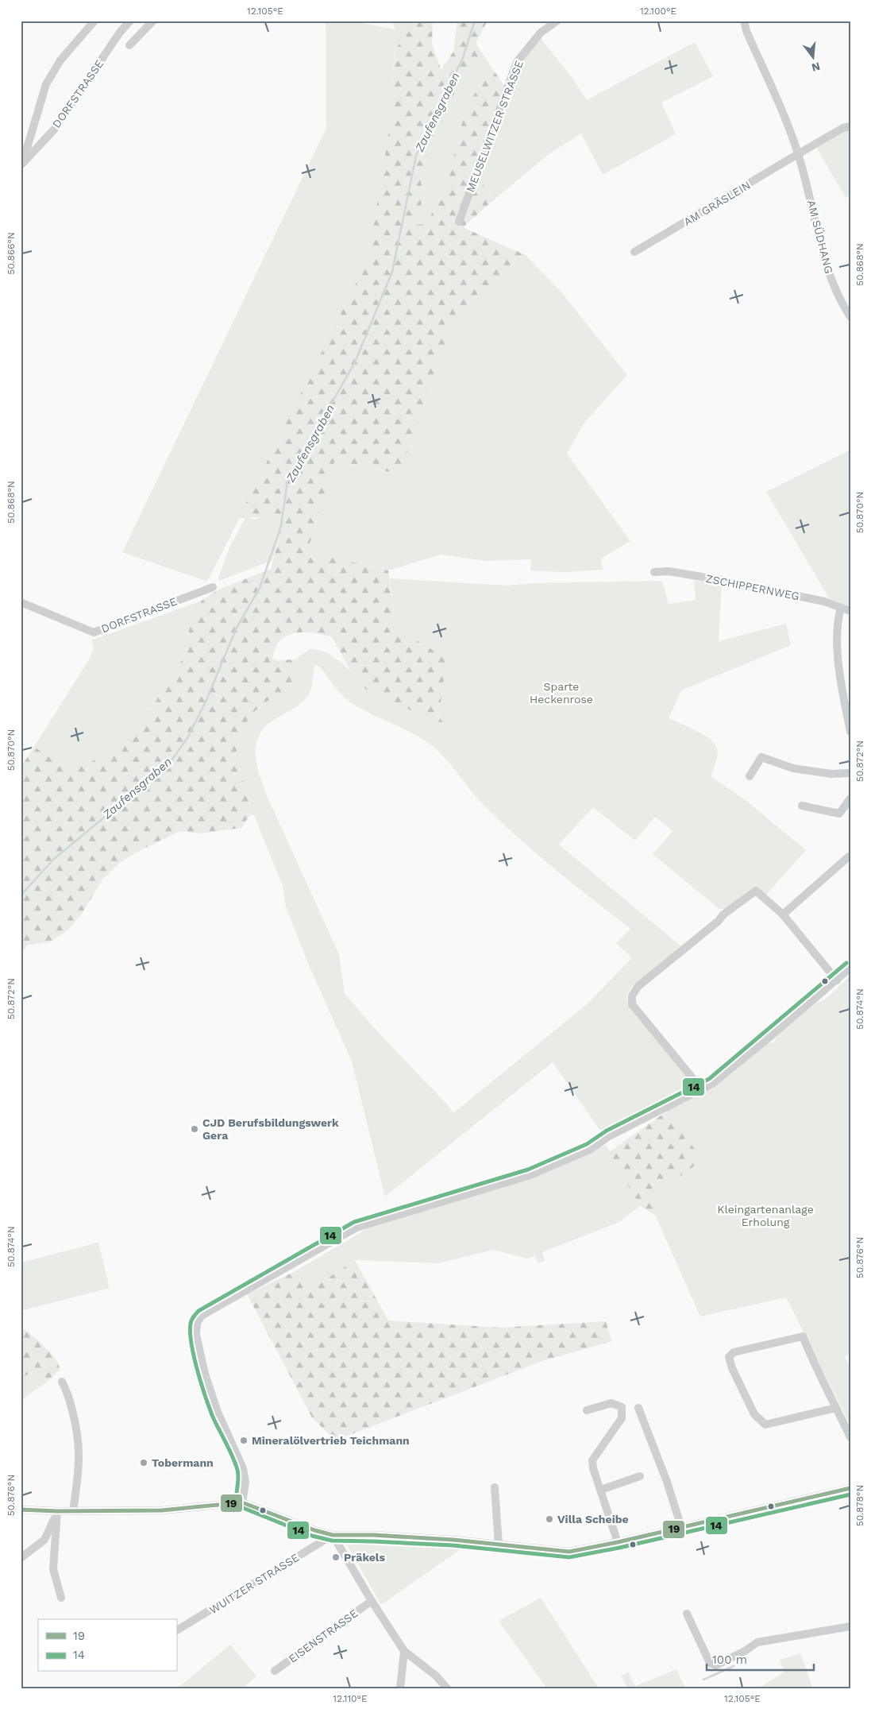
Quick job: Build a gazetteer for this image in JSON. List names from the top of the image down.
{
  "streets": {
    "street": [
      "DORFSTRASSE",
      "MEUSELWITZER STRASSE",
      "AM GRÄSLEIN",
      "AM SÜDHANG",
      "ZSCHIPPERNWEG",
      "WUITZER STRASSE",
      "EISENSTRASSE"
    ]
  },
  "crossings": [
    ["AM GRÄSLEIN", "AM SÜDHANG"]
  ],
  "water": ["Zaufensgraben"],
  "parks": ["Sparte Heckenrose", "Kleingartenanlage Erholung"],
  "places": [
    "CJD Berufsbildungswerk Gera",
    "Mineralölvertrieb Teichmann",
    "Tobermann",
    "Villa Scheibe",
    "Präkels"
  ],
  "lines": ["transit line 14", "transit line 19"],
  "legend": ["19", "14"],
  "scale_bar": "100 m",
  "north": "bottom",
  "coordinates": [
    "12.105°E",
    "12.100°E",
    "50.866°N",
    "50.868°N",
    "50.870°N",
    "50.872°N",
    "50.874°N",
    "50.876°N",
    "50.878°N",
    "12.110°E"
  ]
}
